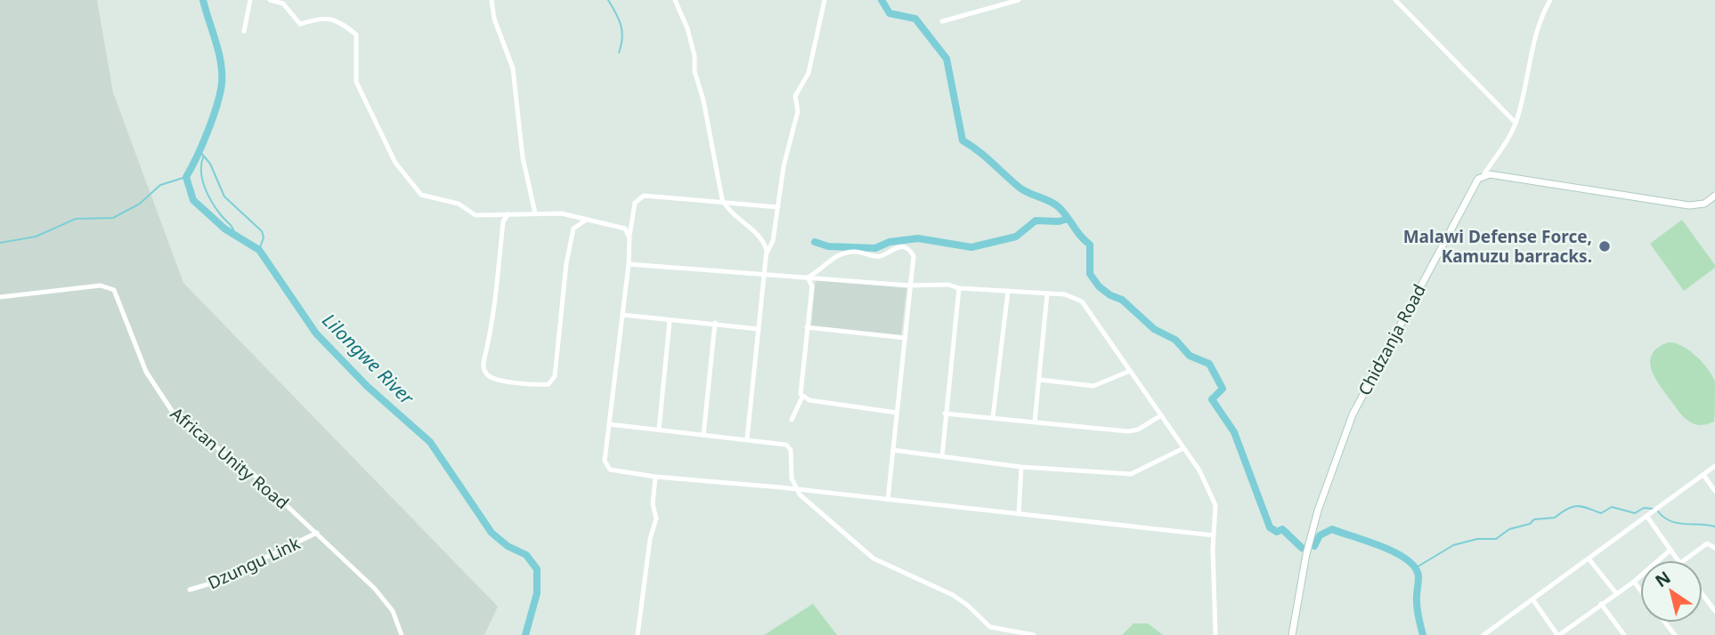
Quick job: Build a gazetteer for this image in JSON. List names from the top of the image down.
{
  "streets": {
    "street": ["Chidzanja Road", "African Unity Road", "Dzungu Link"]
  },
  "crossings": [
    ["African Unity Road", "Dzungu Link"]
  ],
  "water": ["Lilongwe River"],
  "places": ["Malawi Defense Force, Kamuzu barracks."],
  "north": "top left"
}
